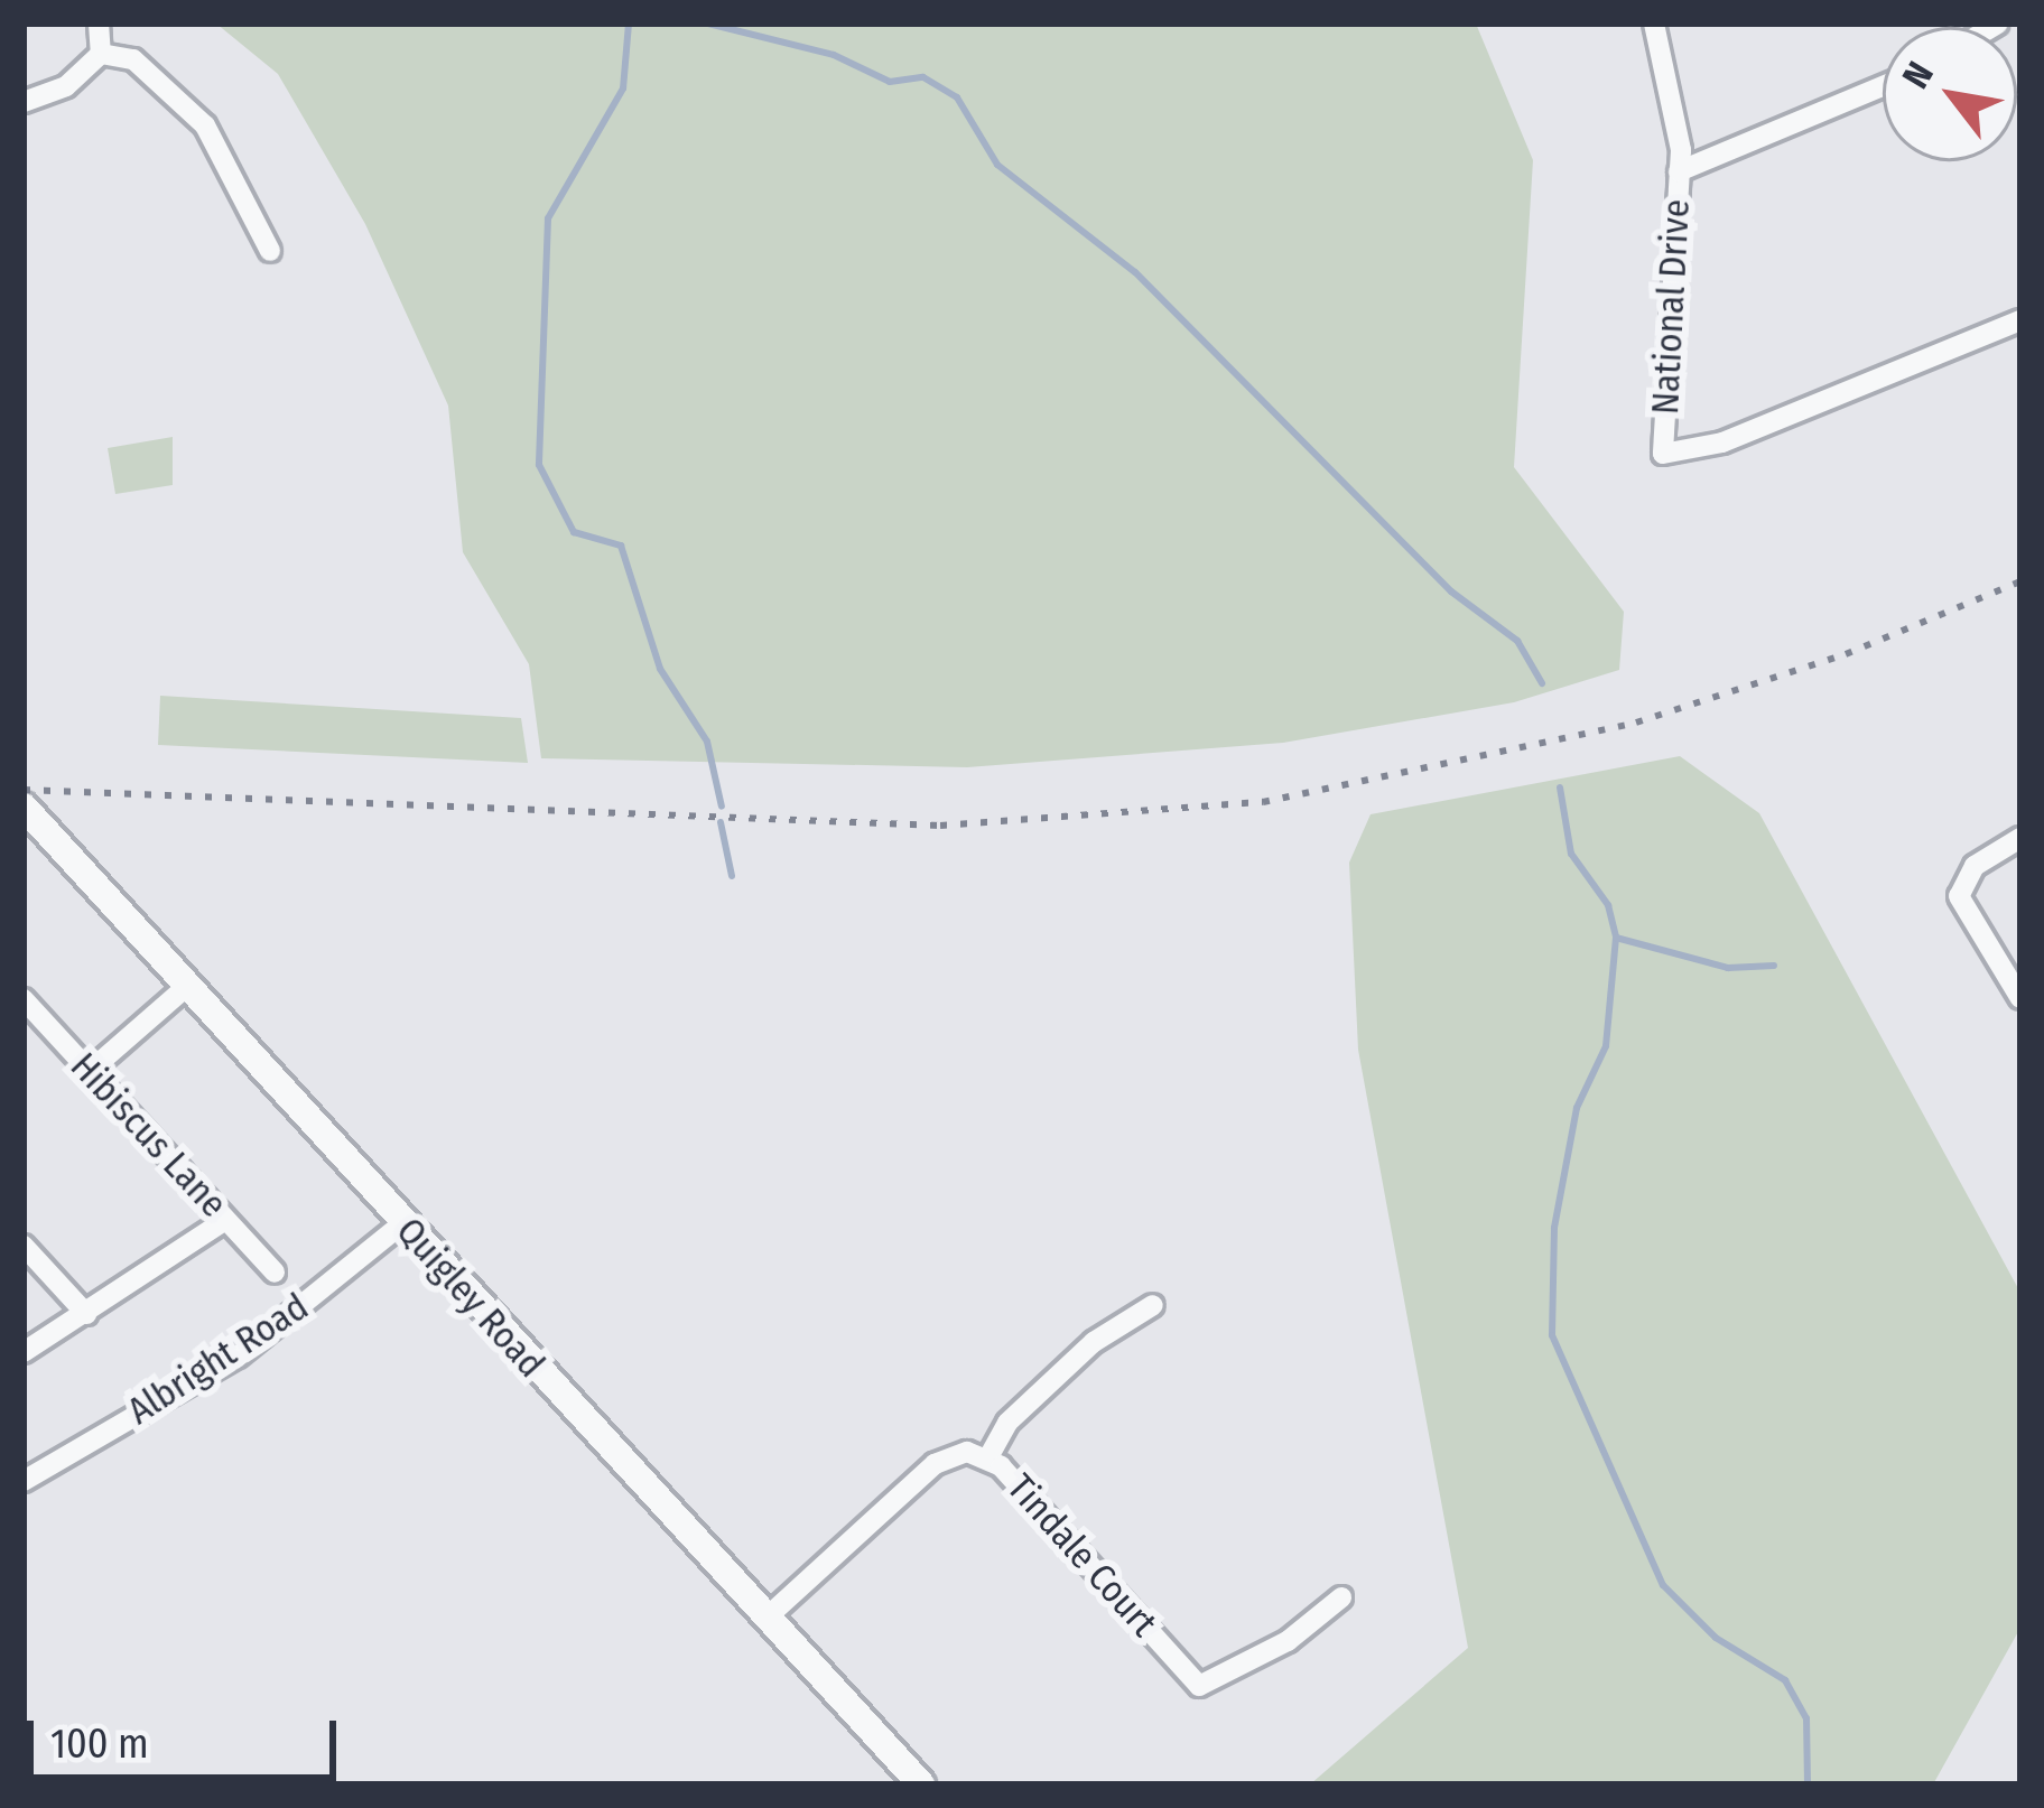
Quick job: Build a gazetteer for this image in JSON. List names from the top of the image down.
{
  "streets": {
    "street": [
      "National Drive",
      "Hibiscus Lane",
      "Quigley Road",
      "Albright Road",
      "Tindale Court"
    ]
  },
  "crossings": [
    ["Quigley Road", "Albright Road"],
    ["Quigley Road", "Tindale Court"]
  ],
  "scale_bar": "100 m",
  "north": "top left"
}
